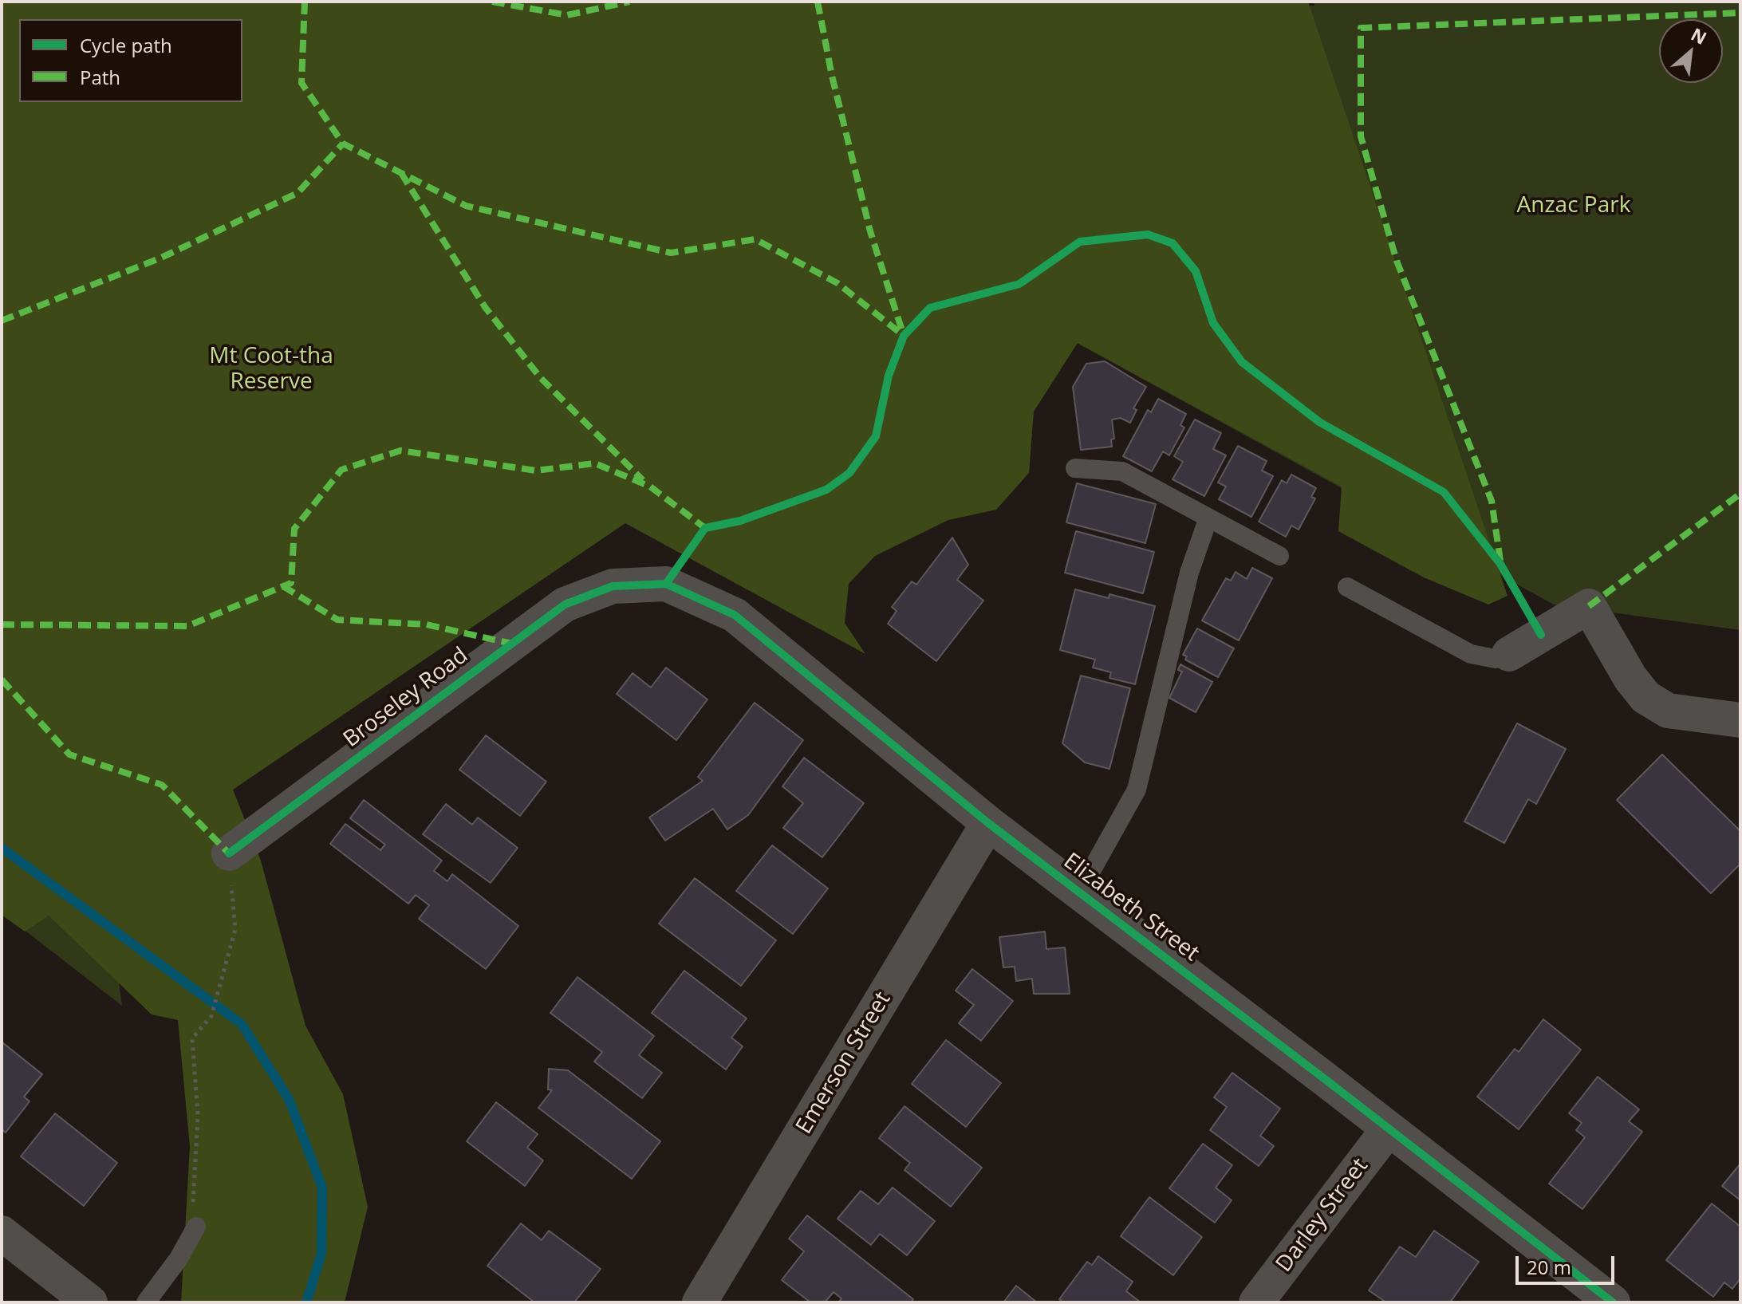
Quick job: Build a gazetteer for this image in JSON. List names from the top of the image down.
{
  "streets": {
    "street": [
      "Broseley Road",
      "Elizabeth Street",
      "Emerson Street",
      "Darley Street"
    ]
  },
  "crossings": [
    ["Broseley Road", "Elizabeth Street"],
    ["Elizabeth Street", "Emerson Street"],
    ["Elizabeth Street", "Darley Street"]
  ],
  "parks": ["Anzac Park", "Mt Coot-tha Reserve"],
  "legend": ["Cycle path", "Path"],
  "scale_bar": "20 m",
  "north": "top right"
}
